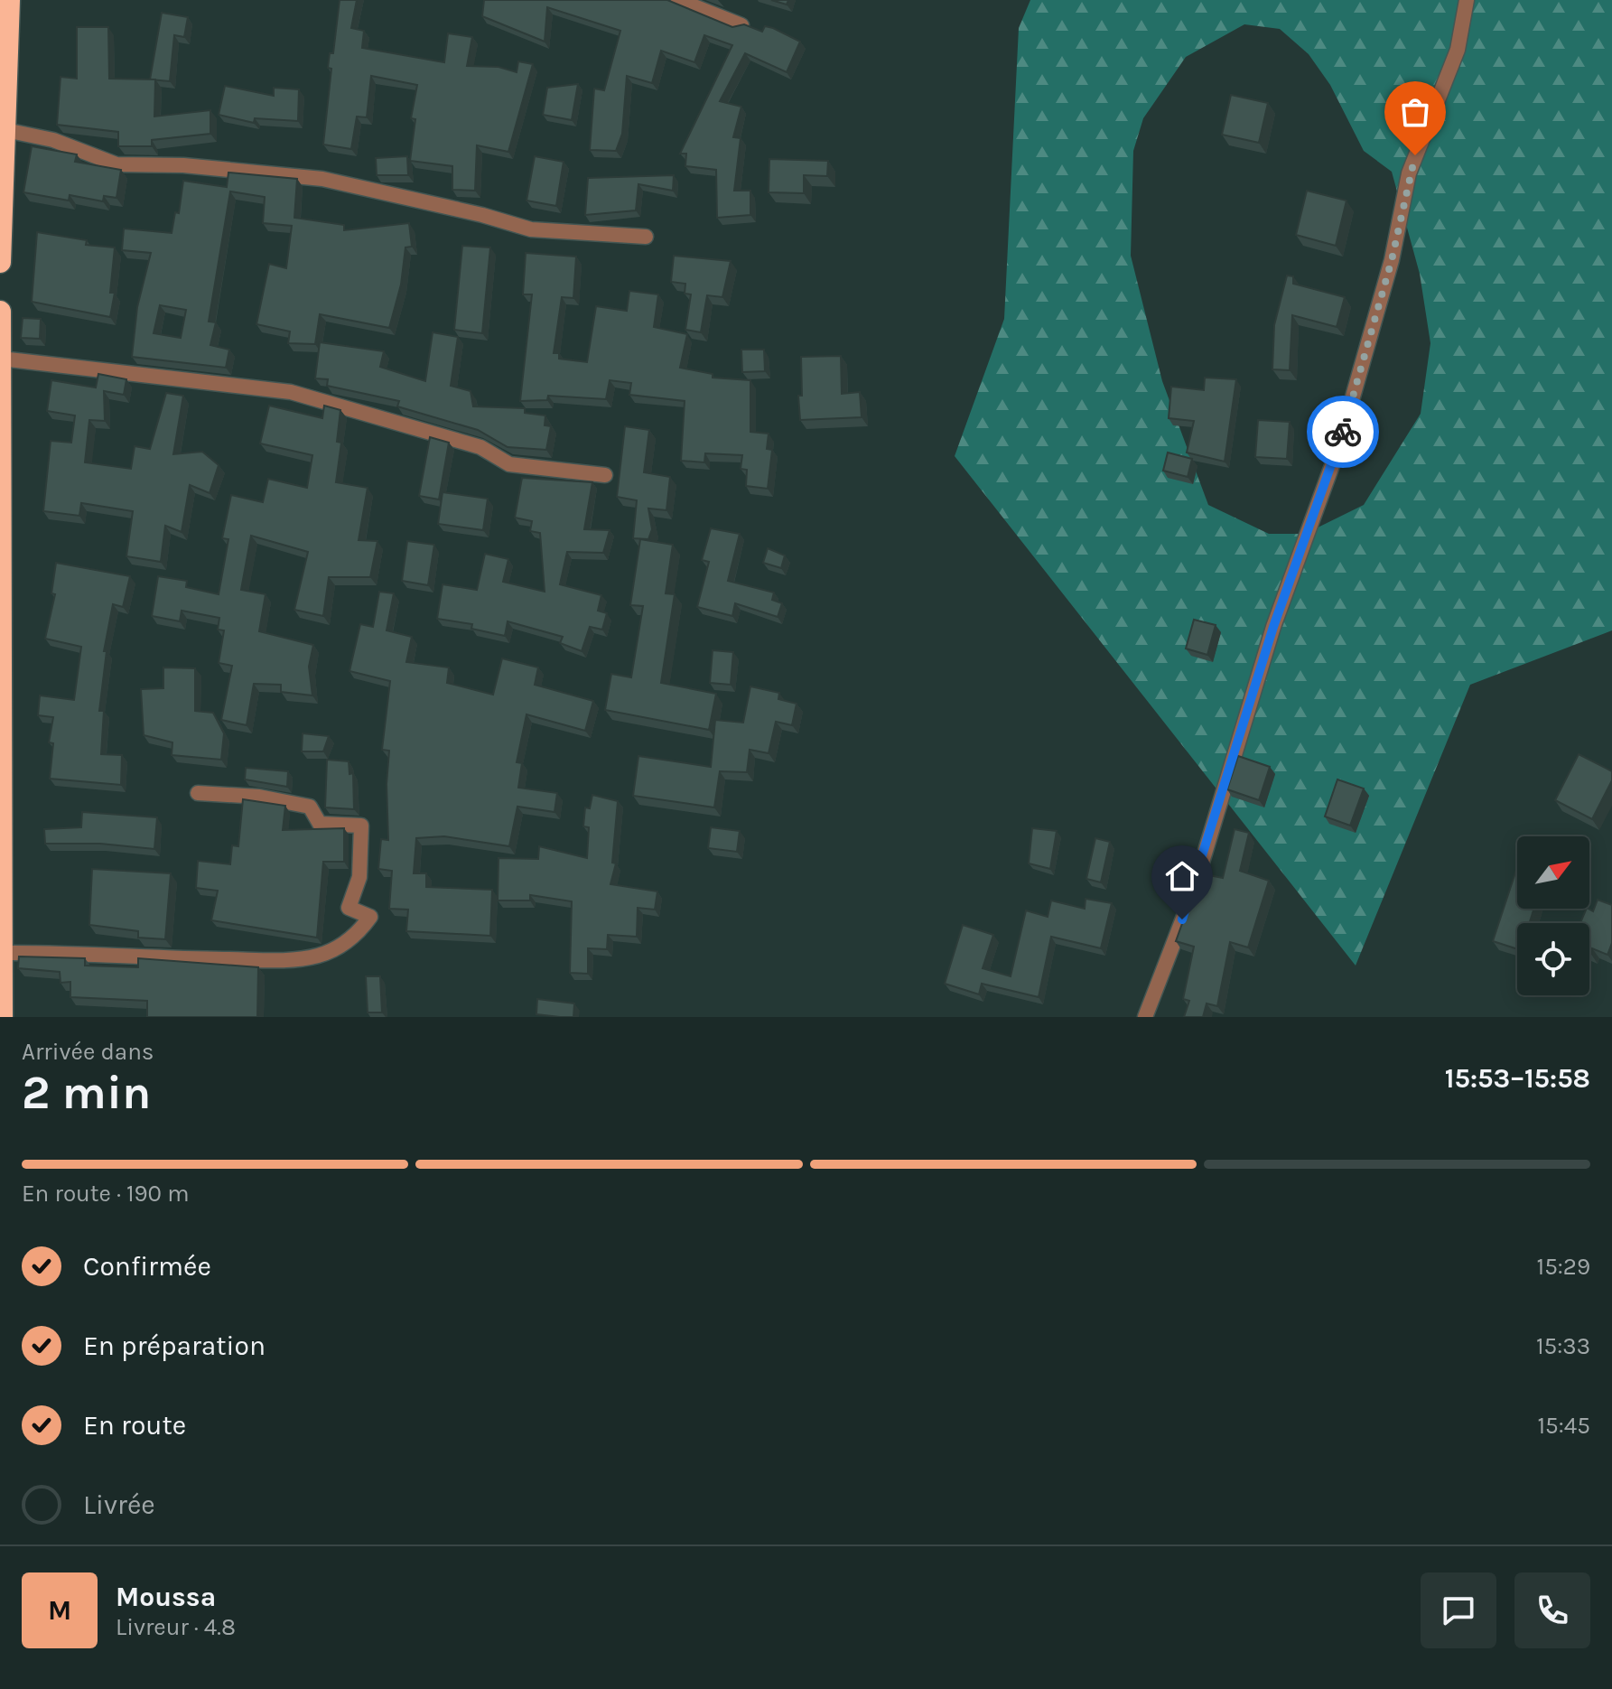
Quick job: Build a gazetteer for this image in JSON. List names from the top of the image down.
{
  "north": "top right",
  "page": {
    "heading": ["2 min", "Arrivée dans", "15:53–15:58"],
    "panel": ["Moussa", "Livreur · 4.8"],
    "bar": "En route · 190 m",
    "list": [
      ["Confirmée", "15:29"],
      ["En préparation", "15:33"],
      ["En route", "15:45"],
      "Livrée"
    ],
    "round": "M"
  }
}
